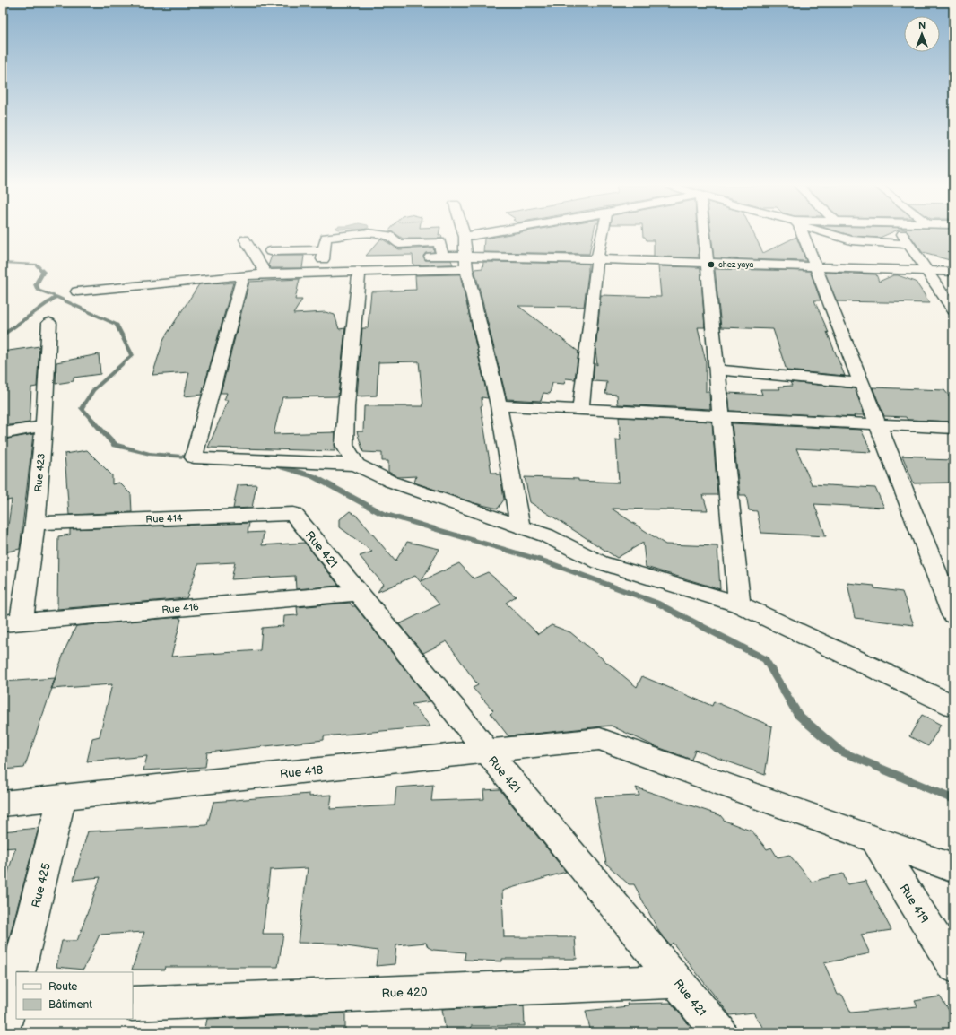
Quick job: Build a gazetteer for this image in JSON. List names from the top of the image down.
{
  "streets": {
    "street": [
      "Rue 423",
      "Rue 414",
      "Rue 421",
      "Rue 416",
      "Rue 418",
      "Rue 425",
      "Rue 419",
      "Rue 420"
    ]
  },
  "crossings": [
    ["Rue 423", "Rue 414"],
    ["Rue 423", "Rue 416"],
    ["Rue 414", "Rue 421"],
    ["Rue 421", "Rue 416"],
    ["Rue 421", "Rue 418"],
    ["Rue 421", "Rue 420"],
    ["Rue 418", "Rue 425"],
    ["Rue 418", "Rue 419"]
  ],
  "places": ["chez yaya"],
  "legend": ["Route", "Bâtiment"],
  "north": "top"
}
